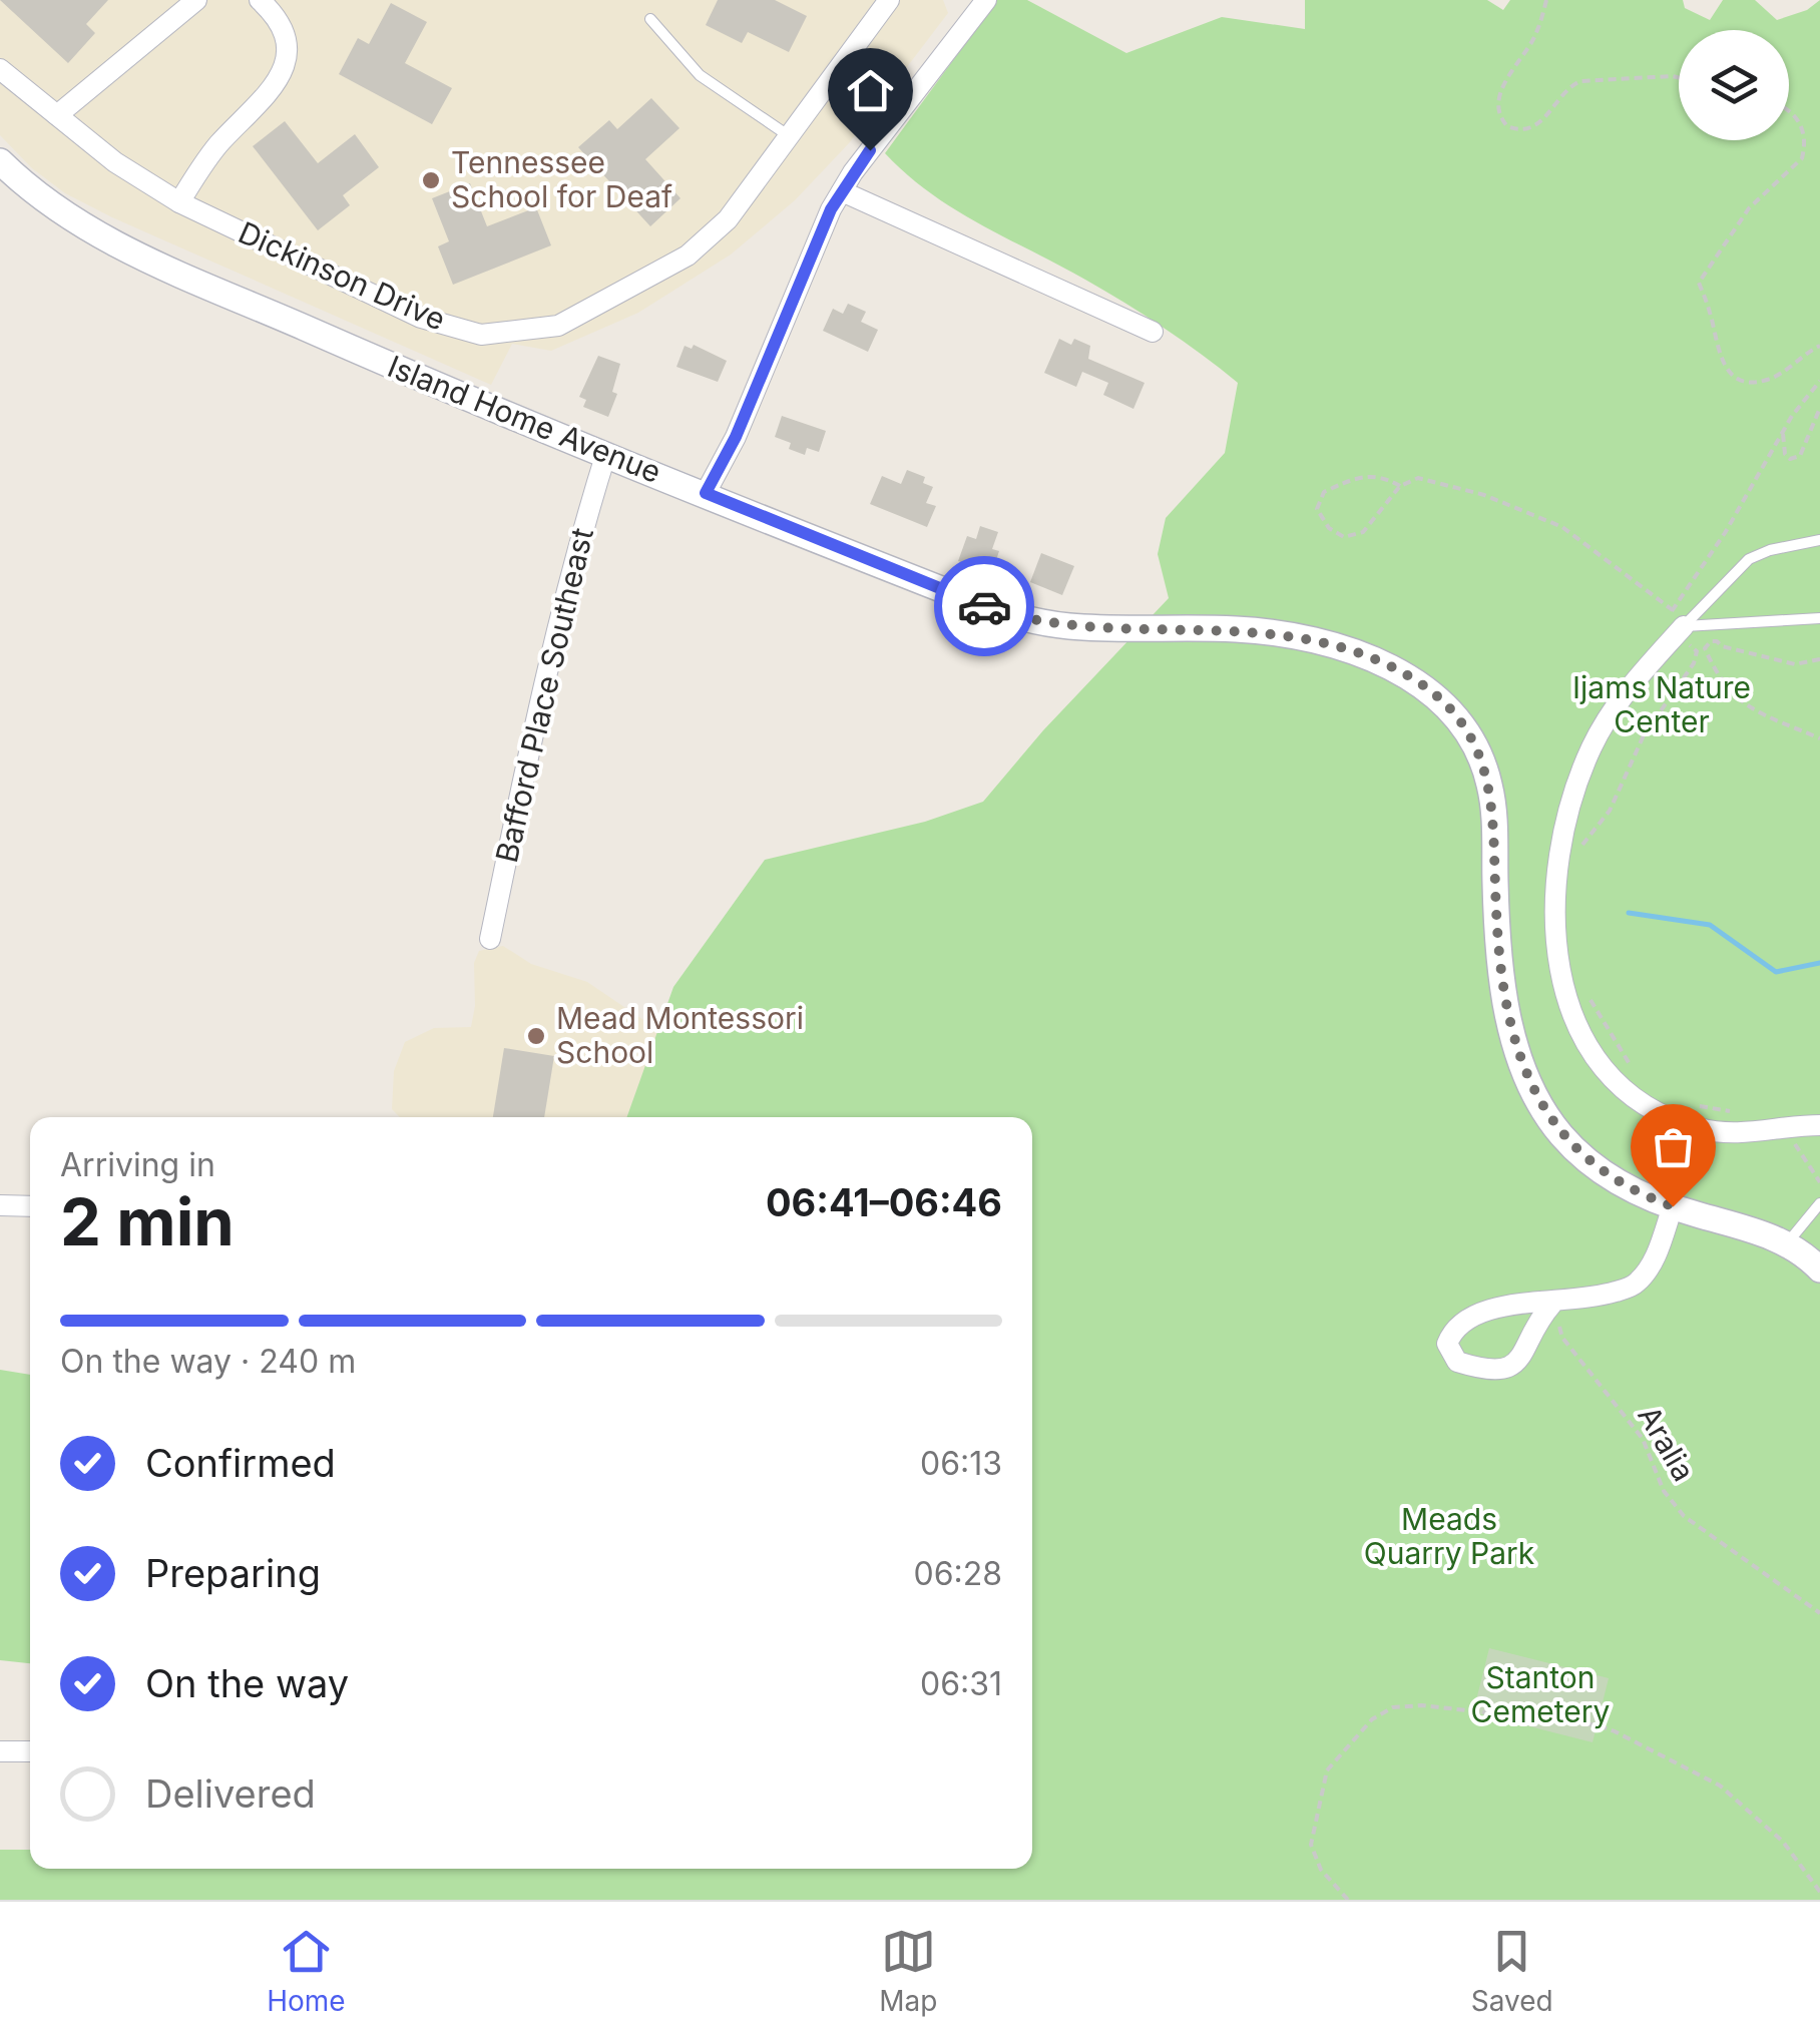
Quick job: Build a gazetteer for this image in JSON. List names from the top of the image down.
{
  "streets": {
    "street": ["Dickinson Drive", "Island Home Avenue", "Bafford Place Southeast"],
    "path": ["Aralia"]
  },
  "crossings": [
    ["Island Home Avenue", "Bafford Place Southeast"]
  ],
  "parks": ["Ijams Nature Center", "Meads Quarry Park", "Stanton Cemetery"],
  "places": ["Tennessee School for Deaf", "Mead Montessori School"],
  "page": {
    "heading": ["2 min", "Arriving in", "06:41–06:46"],
    "bar": "On the way · 240 m",
    "list": [
      ["Confirmed", "06:13"],
      ["Preparing", "06:28"],
      ["On the way", "06:31"],
      "Delivered"
    ],
    "tabs": ["Home", "Map", "Saved"]
  }
}
